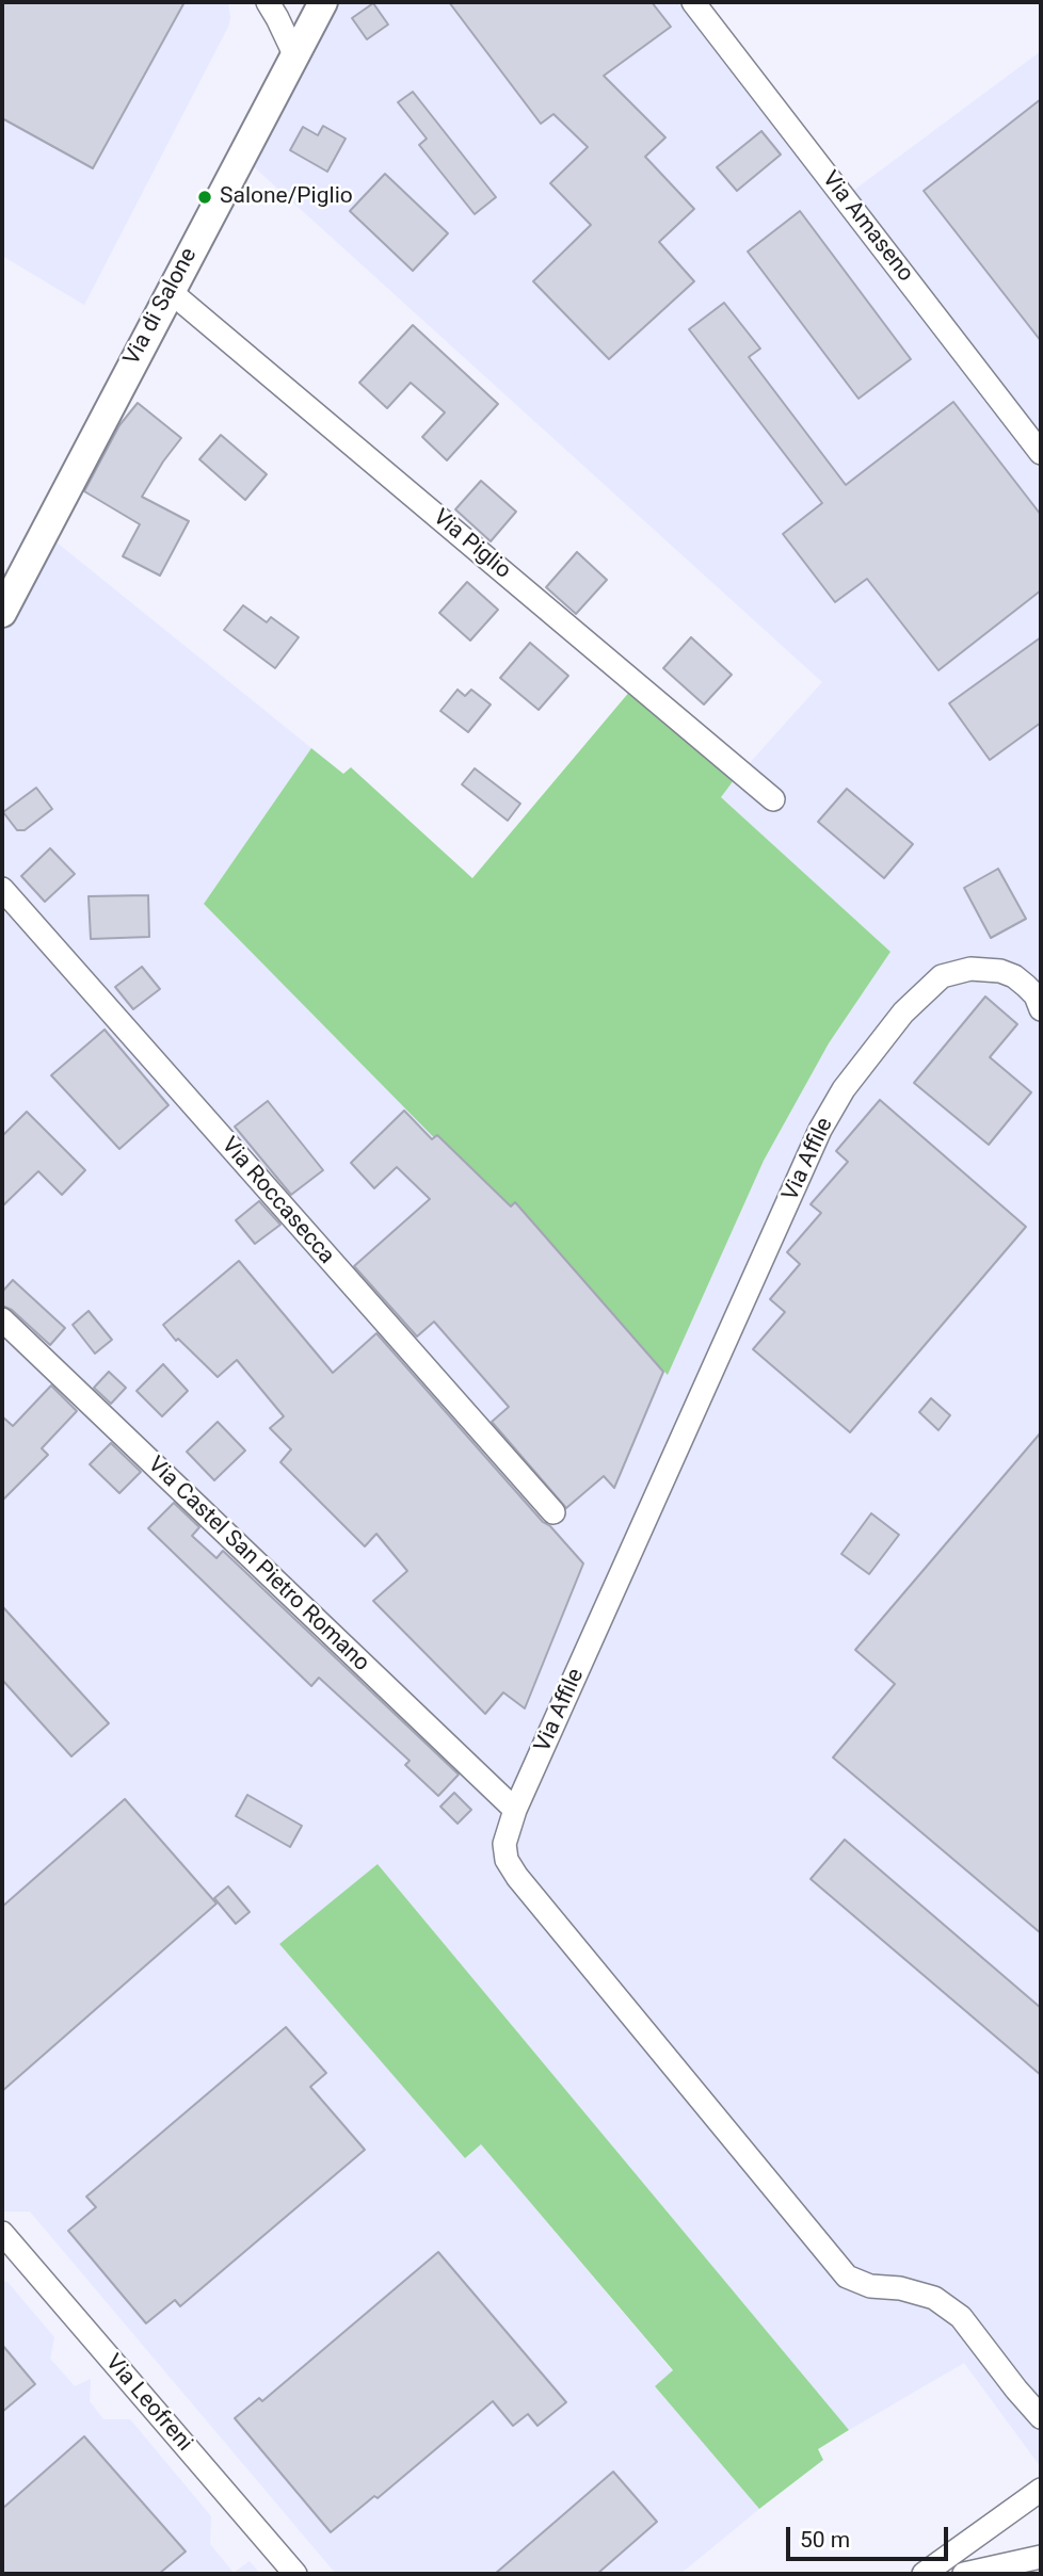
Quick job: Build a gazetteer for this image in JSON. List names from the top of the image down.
{
  "streets": {
    "street": [
      "Via Amaseno",
      "Via di Salone",
      "Via Piglio",
      "Via Affile",
      "Via Roccasecca",
      "Via Castel San Pietro Romano",
      "Via Leofreni"
    ]
  },
  "crossings": [
    ["Via di Salone", "Via Piglio"],
    ["Via Affile", "Via Castel San Pietro Romano"]
  ],
  "places": ["Salone/Piglio"],
  "scale_bar": "50 m"
}
